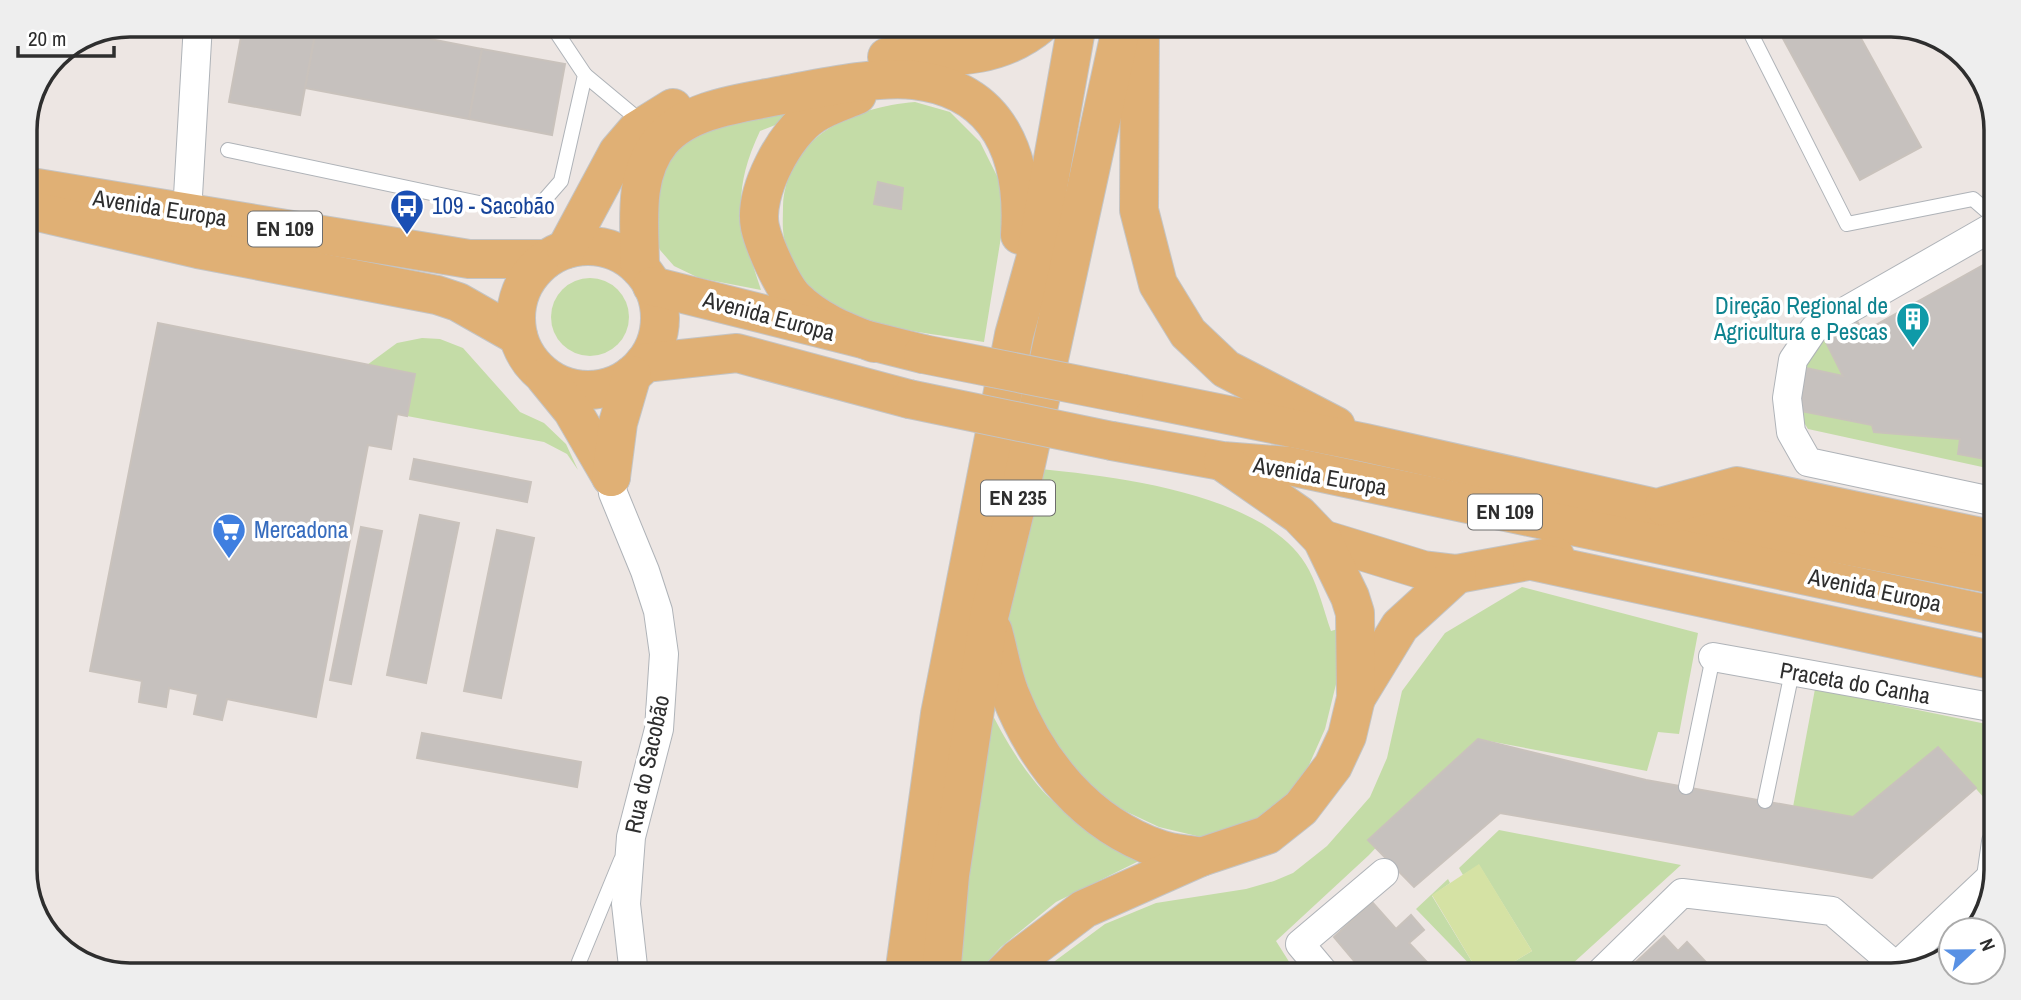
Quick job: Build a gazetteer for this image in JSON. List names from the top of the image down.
{
  "streets": {
    "main road": ["Avenida Europa", "EN 109", "EN 235"],
    "street": ["Praceta do Canha", "Rua do Sacobão"]
  },
  "places": {
    "bus stop": ["109 - Sacobão"],
    "building": ["Direção Regional de Agricultura e Pescas"],
    "supermarket": ["Mercadona"]
  },
  "scale_bar": "20 m",
  "north": "right"
}
